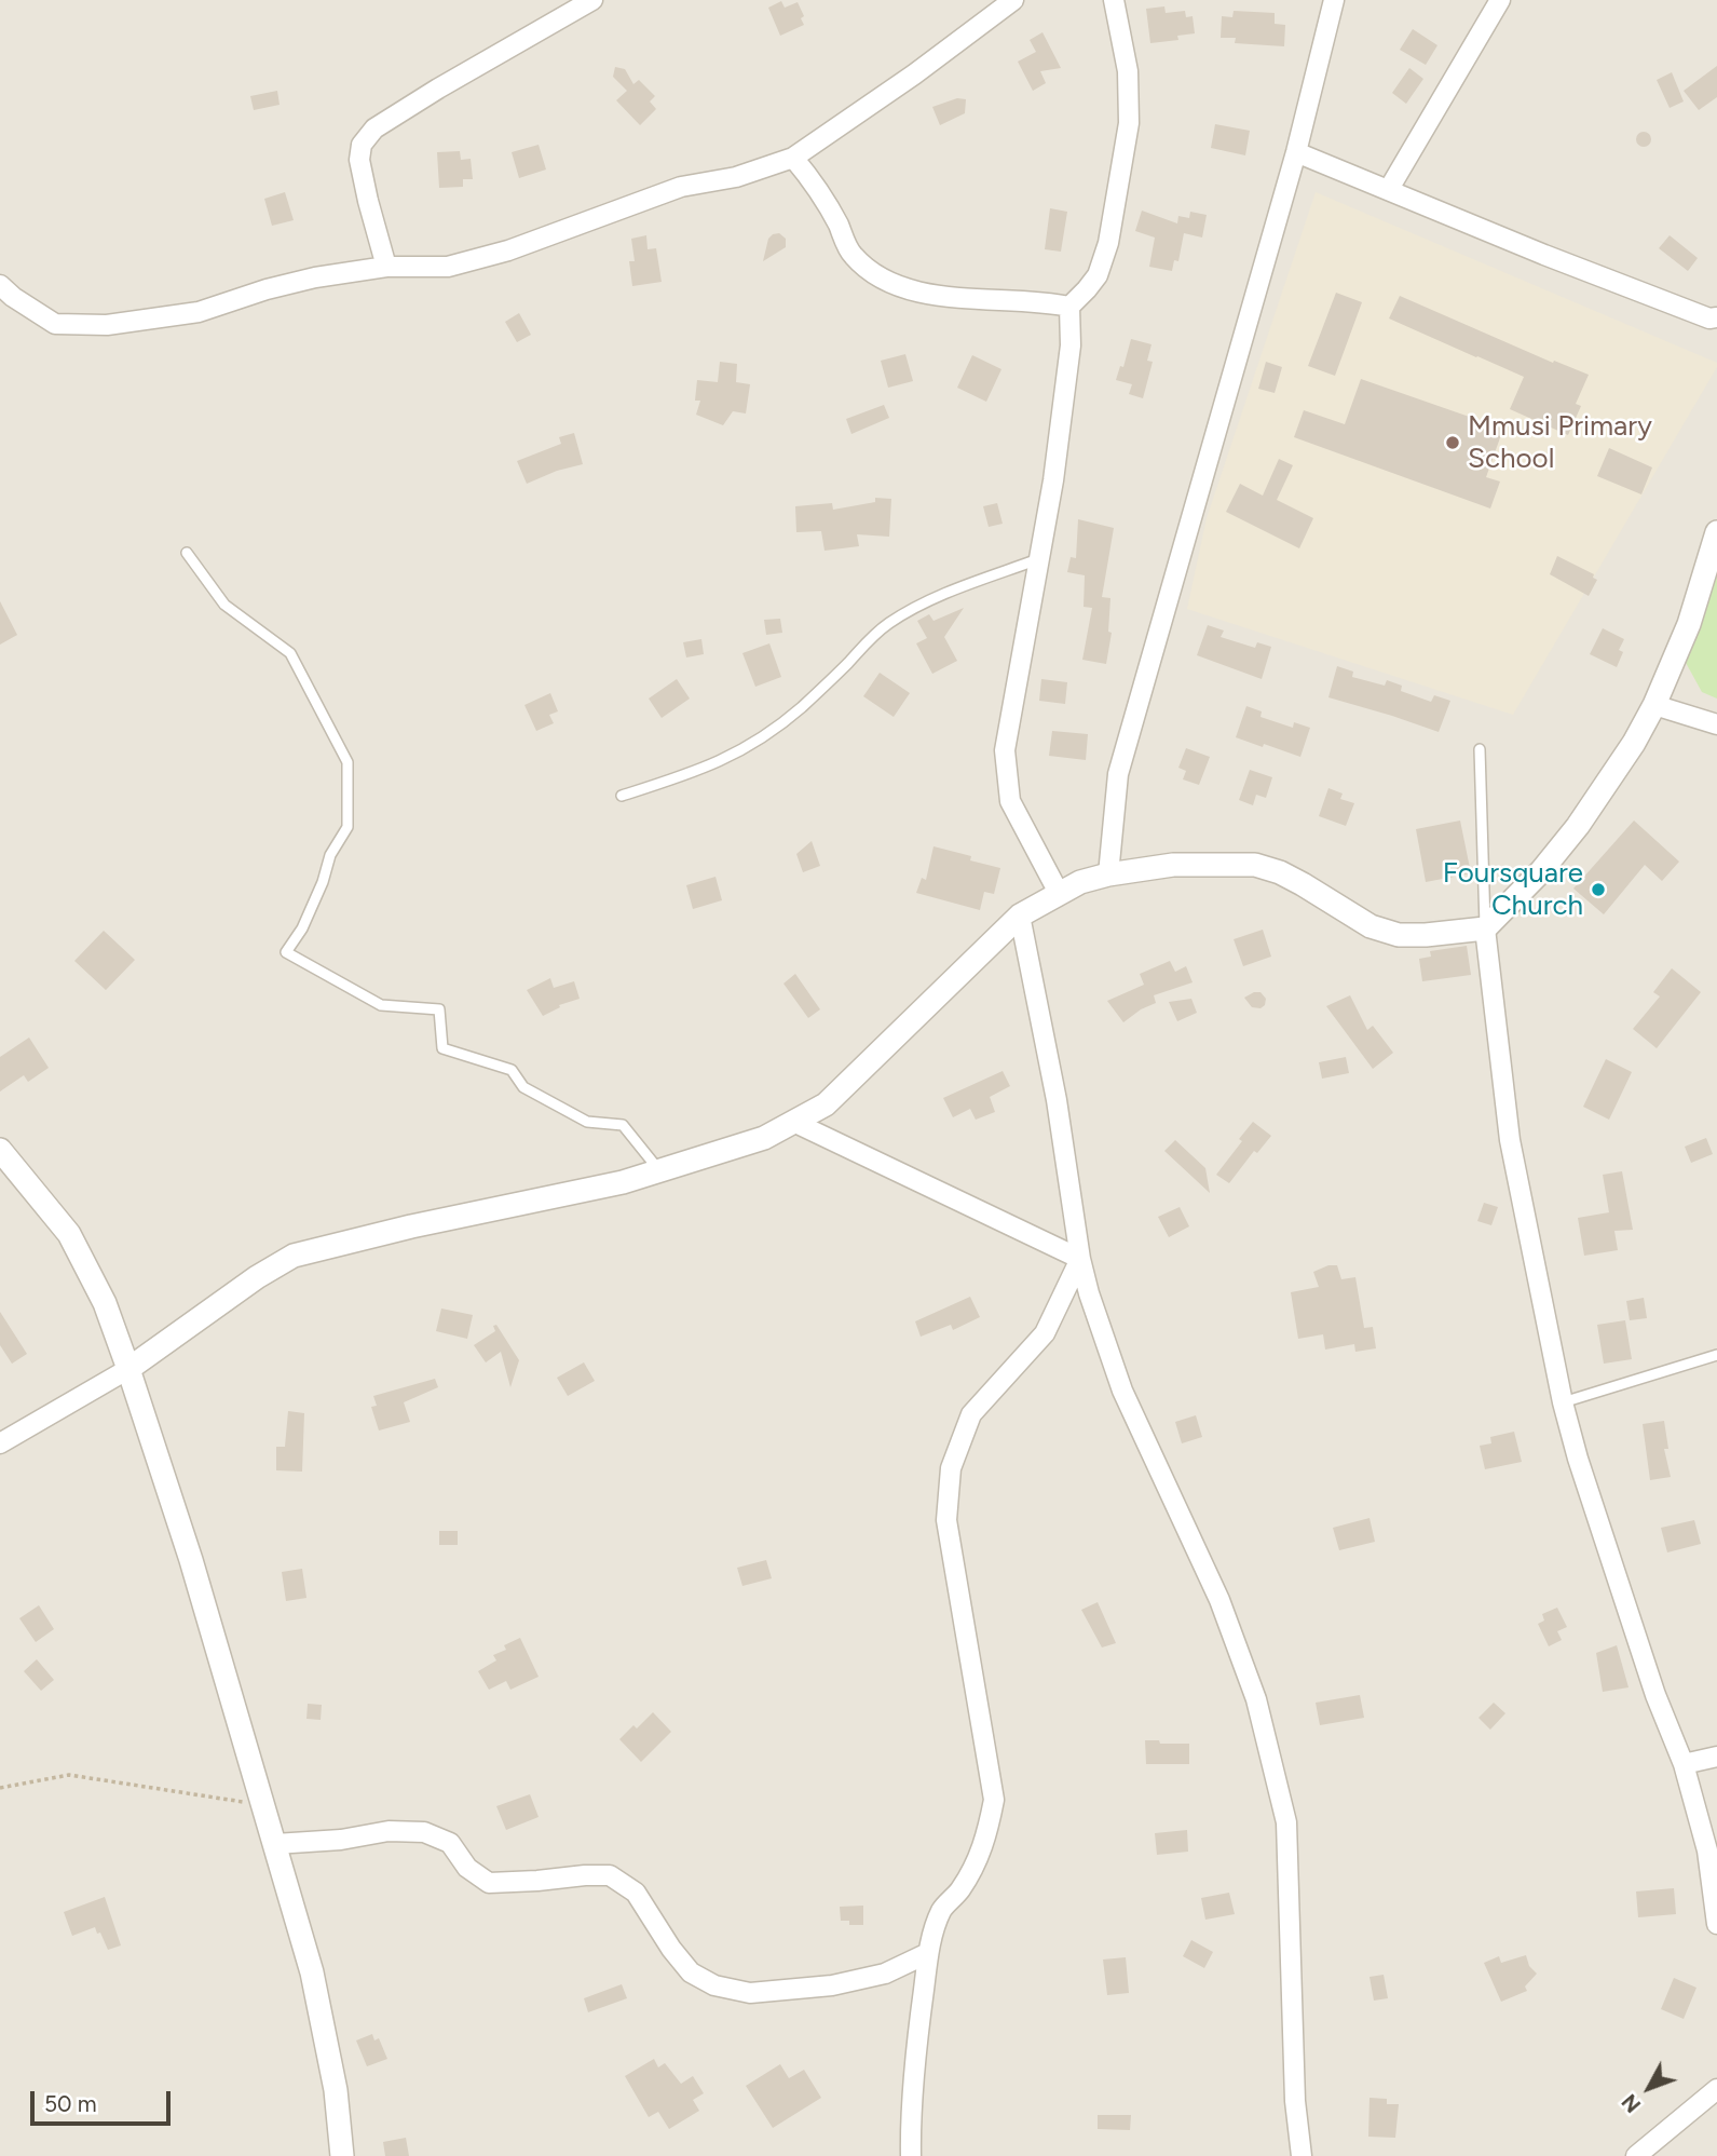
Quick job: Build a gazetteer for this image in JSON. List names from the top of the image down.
{
  "places": ["Mmusi Primary School", "Foursquare Church"],
  "scale_bar": "50 m",
  "north": "bottom left"
}
